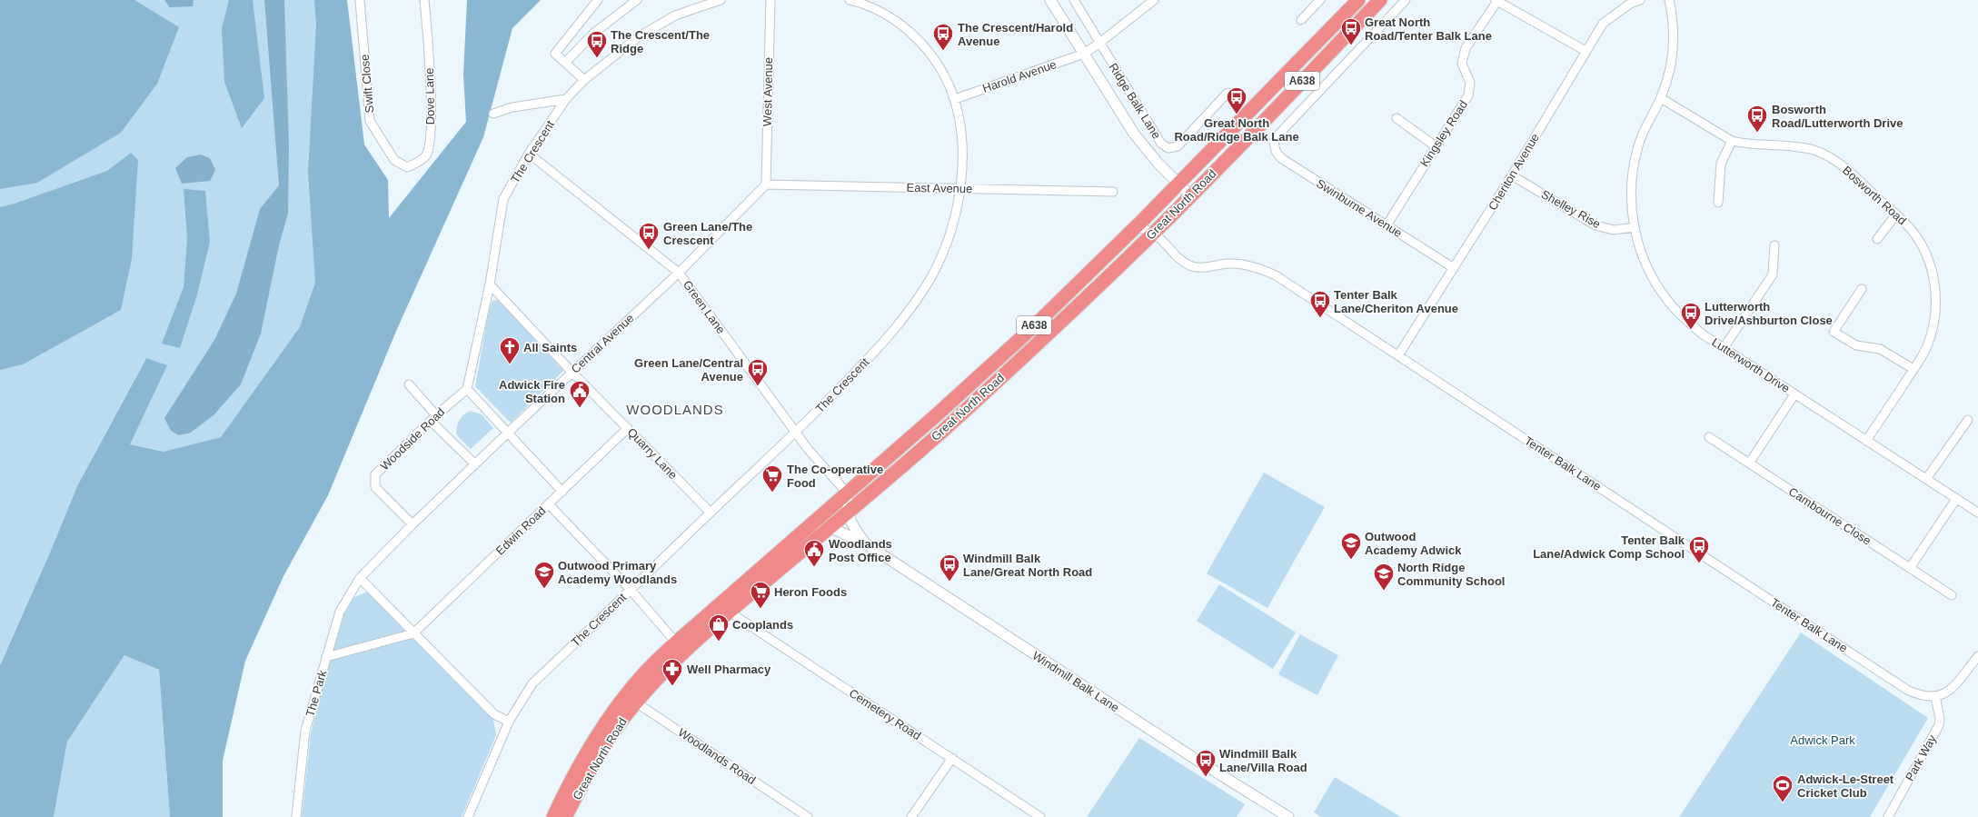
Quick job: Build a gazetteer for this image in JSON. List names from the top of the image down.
{
  "streets": {
    "highway": ["A638", "Great North Road"],
    "street": [
      "Harold Avenue",
      "Swift Close",
      "West Avenue",
      "Dove Lane",
      "Ridge Balk Lane",
      "Kingsley Road",
      "The Crescent",
      "Cheriton Avenue",
      "East Avenue",
      "Bosworth Road",
      "Swinburne Avenue",
      "Shelley Rise",
      "Green Lane",
      "Central Avenue",
      "Lutterworth Drive",
      "Woodside Road",
      "Quarry Lane",
      "Tenter Balk Lane",
      "Cambourne Close",
      "Edwin Road",
      "Windmill Balk Lane",
      "The Park",
      "Cemetery Road",
      "Woodlands Road",
      "Park Way"
    ]
  },
  "crossings": [
    ["Harold Avenue", "Ridge Balk Lane"],
    ["Harold Avenue", "The Crescent"],
    ["Swift Close", "Dove Lane"],
    ["West Avenue", "East Avenue"],
    ["West Avenue", "Central Avenue"],
    ["Ridge Balk Lane", "Great North Road"],
    ["Kingsley Road", "Swinburne Avenue"],
    ["The Crescent", "East Avenue"],
    ["The Crescent", "Green Lane"],
    ["The Crescent", "Woodside Road"],
    ["The Crescent", "Quarry Lane"],
    ["Cheriton Avenue", "Swinburne Avenue"],
    ["Cheriton Avenue", "Shelley Rise"],
    ["Cheriton Avenue", "Tenter Balk Lane"],
    ["East Avenue", "Central Avenue"],
    ["Bosworth Road", "Lutterworth Drive"],
    ["Great North Road", "Green Lane"],
    ["Great North Road", "Tenter Balk Lane"],
    ["Great North Road", "Windmill Balk Lane"],
    ["Great North Road", "Cemetery Road"],
    ["Great North Road", "Woodlands Road"],
    ["Shelley Rise", "Lutterworth Drive"],
    ["Green Lane", "Central Avenue"],
    ["Central Avenue", "Woodside Road"],
    ["Central Avenue", "Quarry Lane"],
    ["Central Avenue", "The Park"],
    ["Quarry Lane", "Edwin Road"],
    ["Tenter Balk Lane", "Park Way"]
  ],
  "districts": ["WOODLANDS"],
  "parks": ["Adwick Park"],
  "places": {
    "bus stop": [
      "Great North Road/Tenter Balk Lane",
      "The Crescent/Harold Avenue",
      "The Crescent/The Ridge",
      "Great North Road/Ridge Balk Lane",
      "Bosworth Road/Lutterworth Drive",
      "Green Lane/The Crescent",
      "Tenter Balk Lane/Cheriton Avenue",
      "Lutterworth Drive/Ashburton Close",
      "Green Lane/Central Avenue",
      "Tenter Balk Lane/Adwick Comp School",
      "Windmill Balk Lane/Great North Road",
      "Windmill Balk Lane/Villa Road"
    ],
    "church": ["All Saints"],
    "public building": ["Adwick Fire Station", "Woodlands Post Office"],
    "supermarket": ["The Co-operative Food", "Heron Foods"],
    "school or university": ["Outwood Academy Adwick", "Outwood Primary Academy Woodlands", "North Ridge Community School"],
    "shop": ["Cooplands"],
    "pharmacy": ["Well Pharmacy"],
    "sports": ["Adwick-Le-Street Cricket Club"]
  }
}
